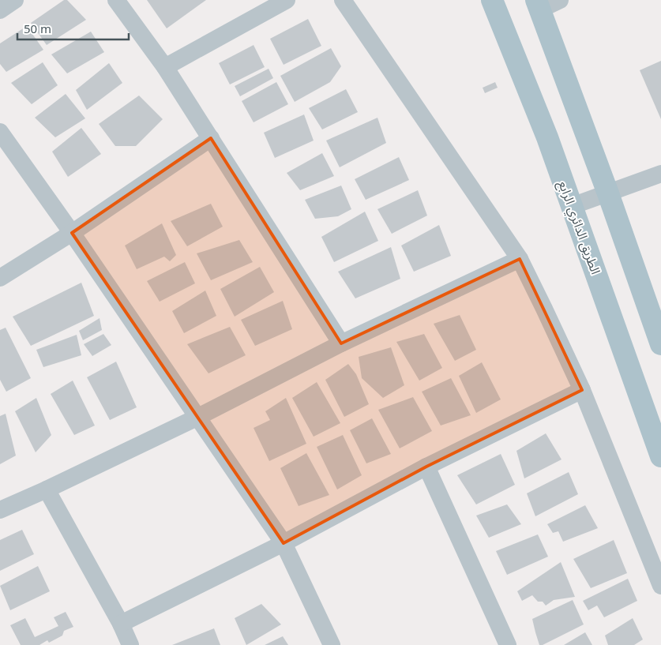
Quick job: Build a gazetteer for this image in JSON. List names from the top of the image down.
{
  "streets": {
    "main road": ["الطريق الدائري الرابع"]
  },
  "scale_bar": "50 m"
}
